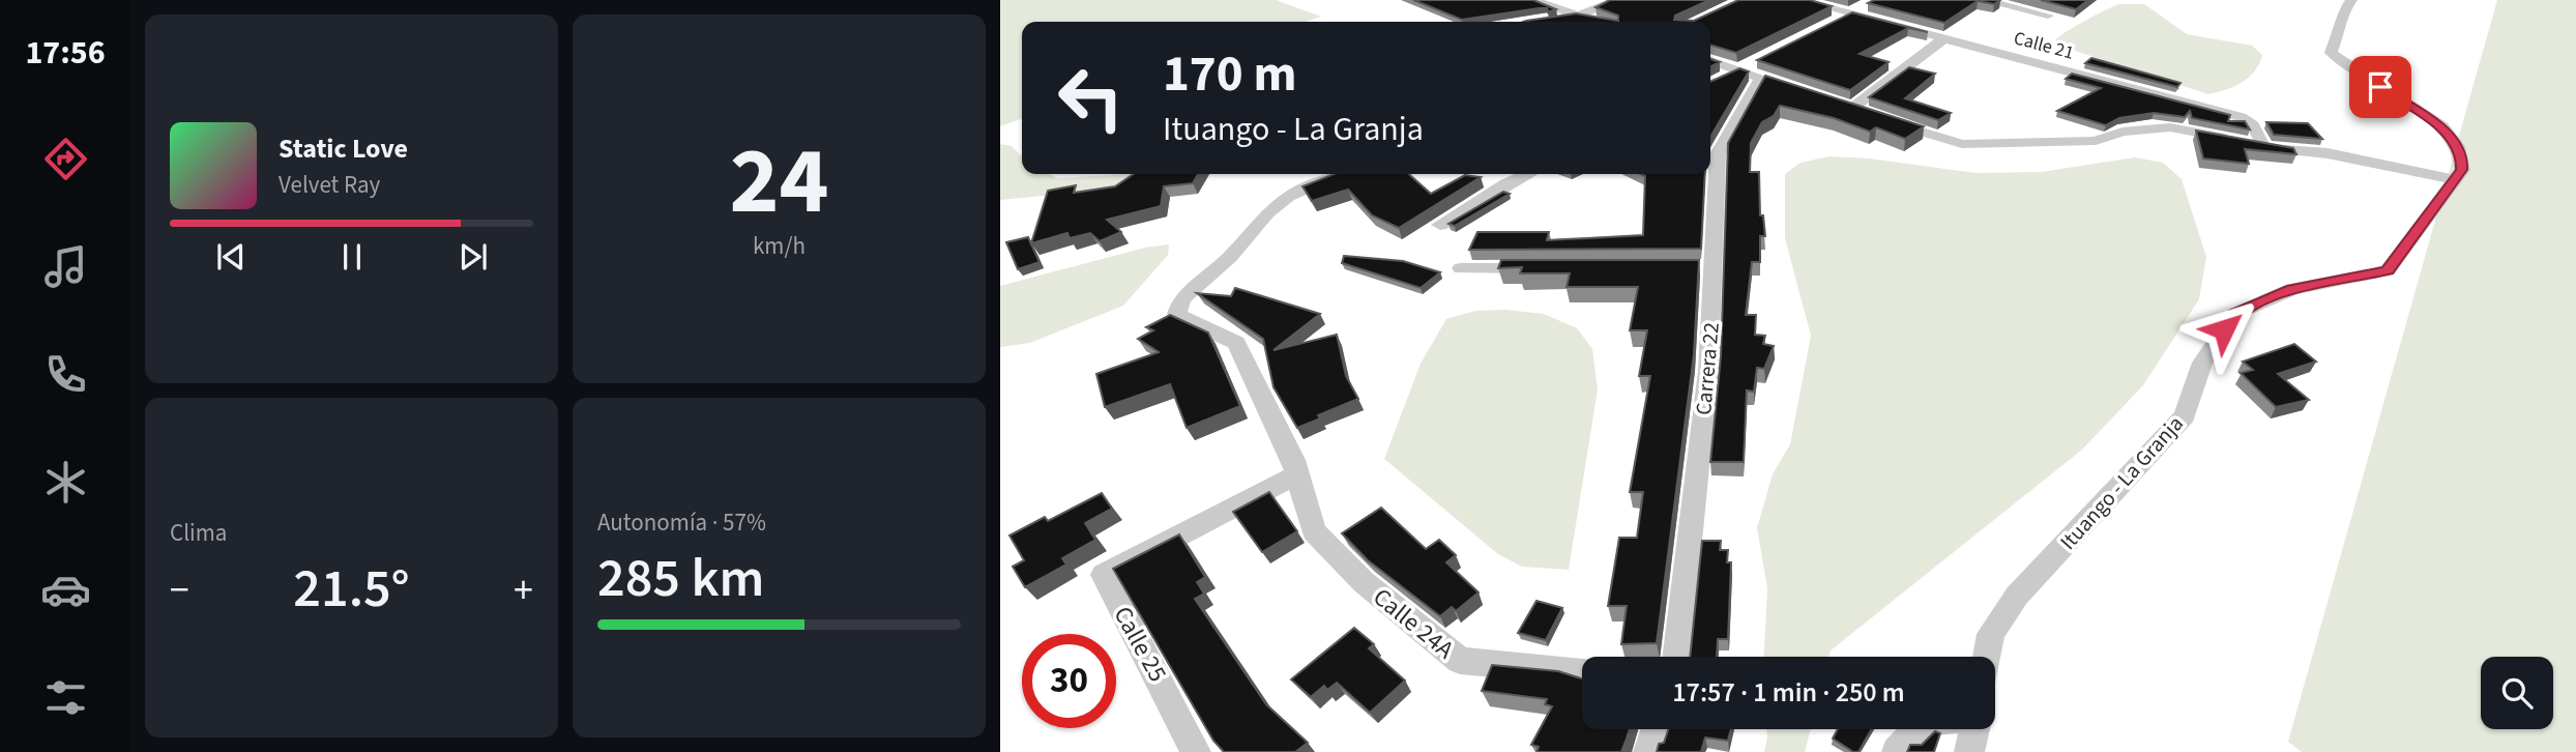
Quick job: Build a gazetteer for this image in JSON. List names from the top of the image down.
{
  "streets": {
    "street": [
      "Calle 21",
      "Carrera 22",
      "Ituango - La Granja",
      "Calle 24A",
      "Calle 25"
    ]
  },
  "crossings": [
    ["Calle 24A", "Calle 25"]
  ],
  "page": {
    "tabs": "17:56",
    "tile": [
      ["24", "km/h"],
      "Clima",
      ["Autonomía · 57%", "285 km"]
    ],
    "turn": ["170 m", "Ituango - La Granja"],
    "song": ["Static Love", "Velvet Ray"],
    "heat": ["−", "21.5°", "+"],
    "limit": "30",
    "trip": "17:57 · 1 min · 250 m"
  }
}
